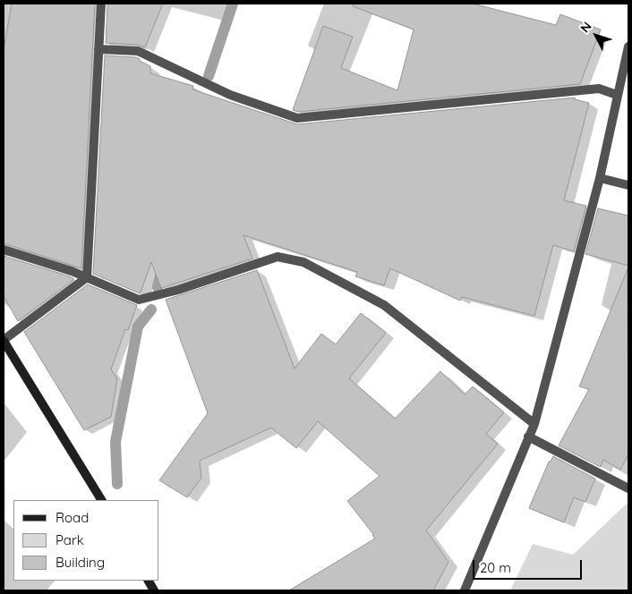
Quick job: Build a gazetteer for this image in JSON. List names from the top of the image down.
{
  "legend": ["Road", "Park", "Building"],
  "scale_bar": "20 m",
  "north": "top left"
}
